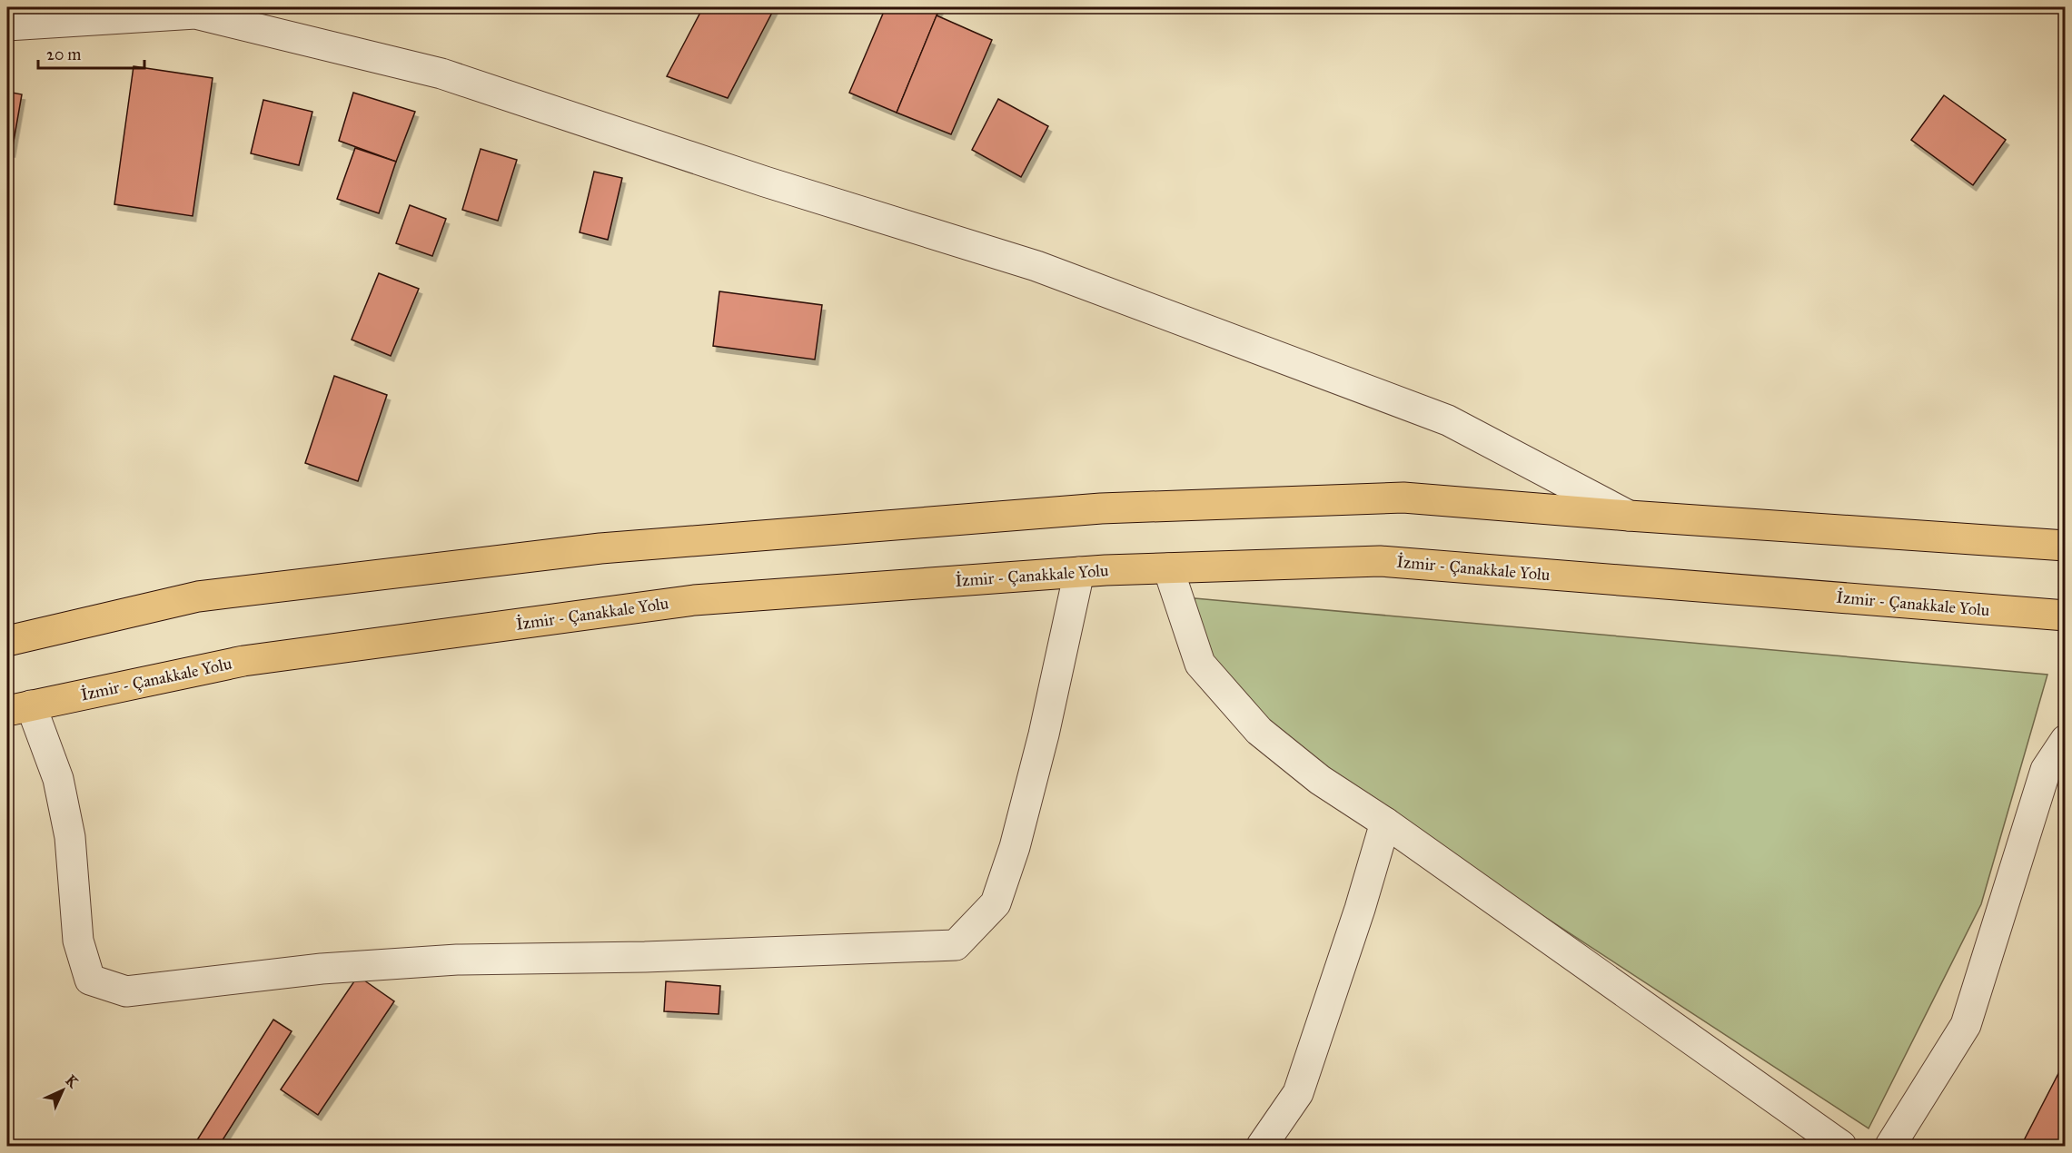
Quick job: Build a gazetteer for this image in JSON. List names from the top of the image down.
{
  "streets": {
    "highway": ["İzmir - Çanakkale Yolu"]
  },
  "scale_bar": "20 m",
  "north": "top right"
}
